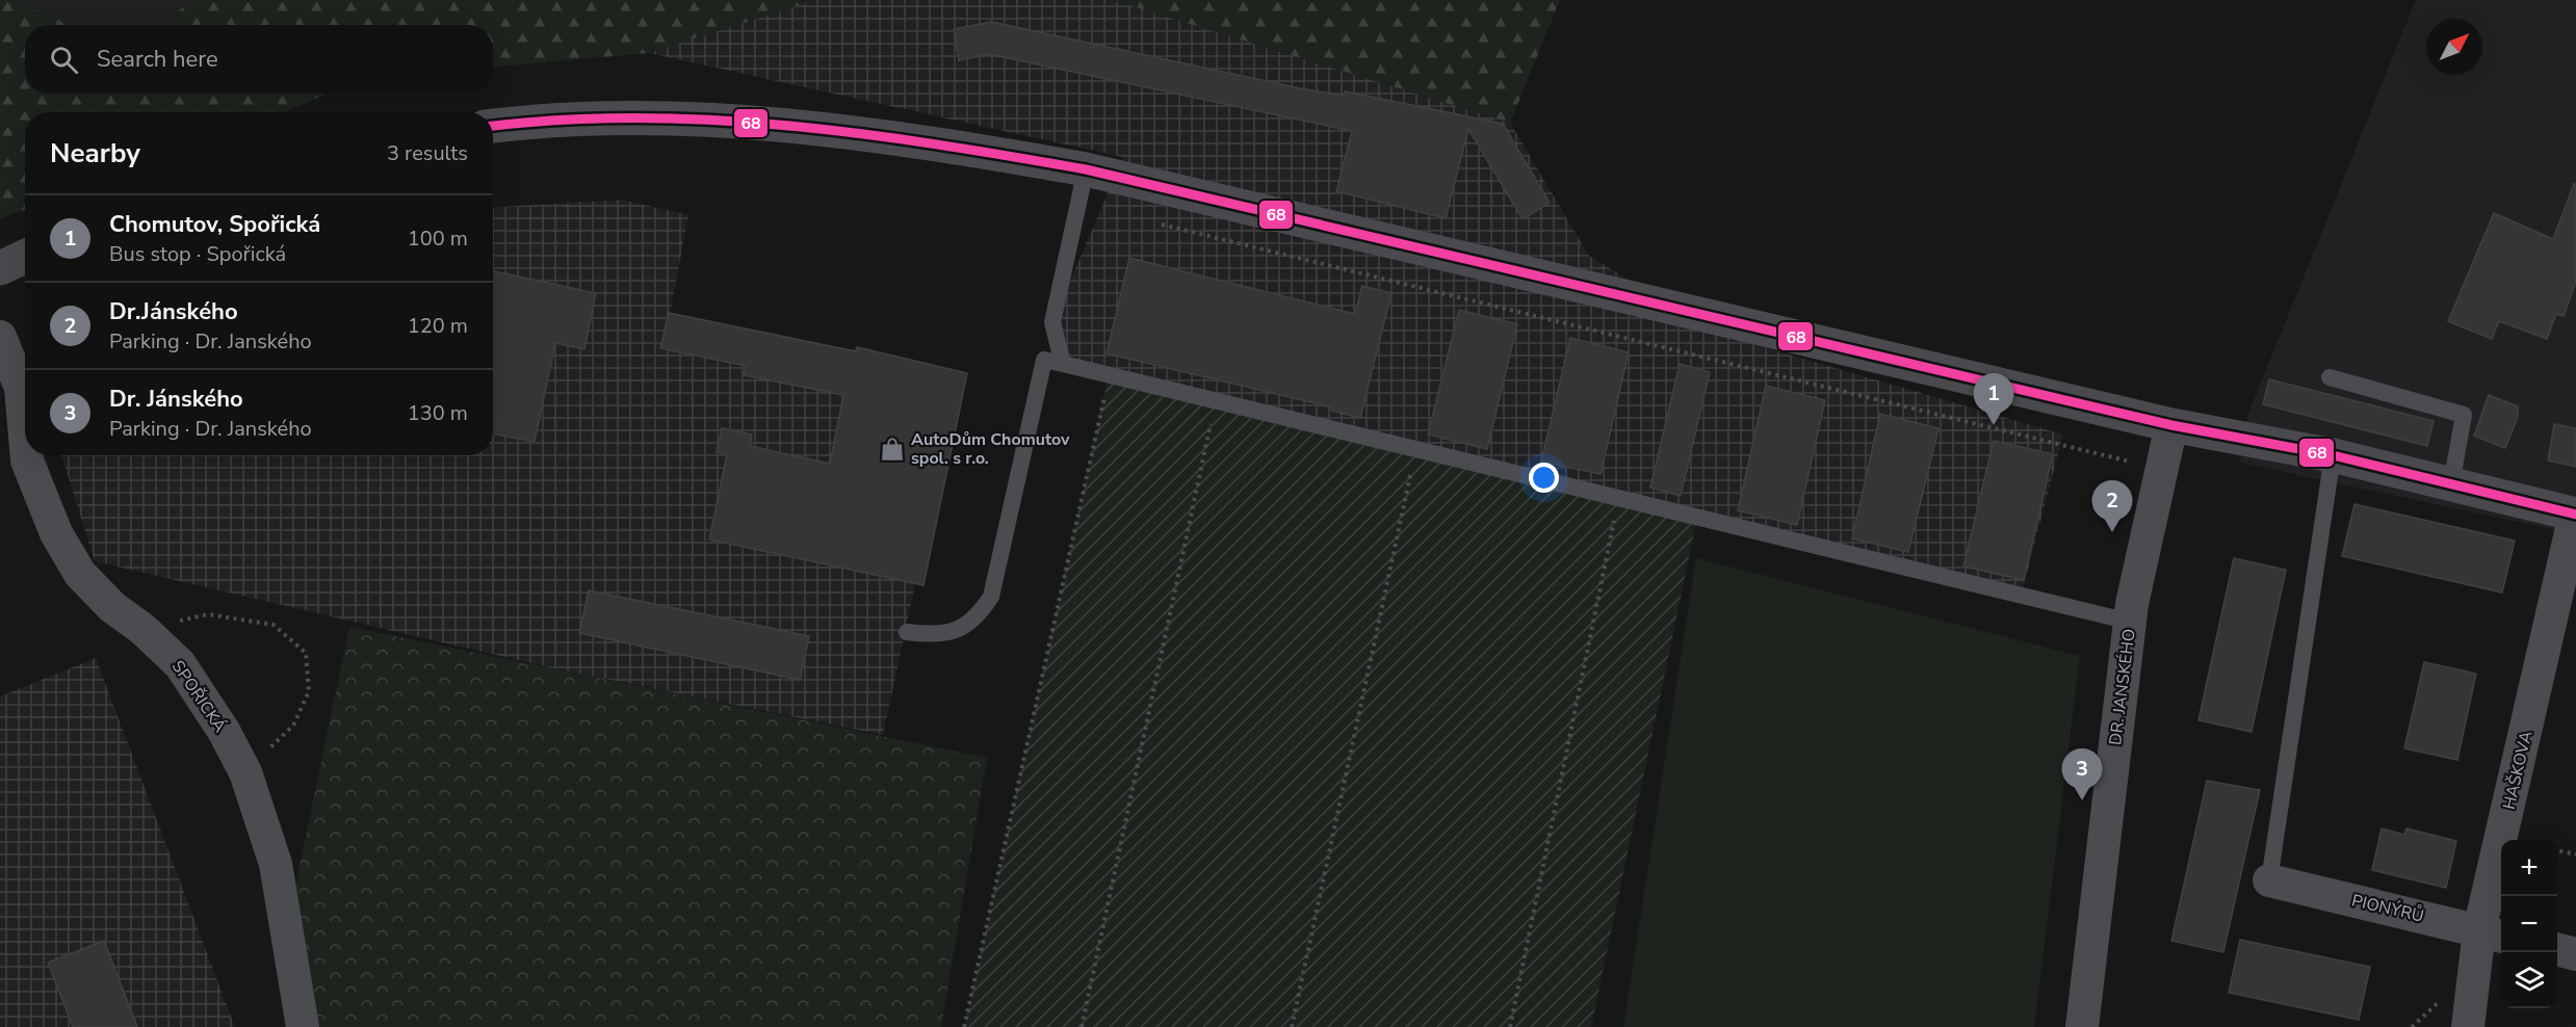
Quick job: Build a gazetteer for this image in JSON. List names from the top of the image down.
{
  "streets": {
    "street": [
      "DR. JANSKÉHO",
      "SPOŘICKÁ",
      "HAŠKOVA",
      "PIONÝRŮ"
    ]
  },
  "crossings": [
    ["HAŠKOVA", "PIONÝRŮ"]
  ],
  "places": {
    "shop": ["AutoDům Chomutov spol. s r.o."]
  },
  "lines": ["transit line 68"],
  "north": "top right",
  "page": {
    "search": "Search here",
    "heading": ["Nearby", "3 results"],
    "list": [
      {
        "mark": "1",
        "name": "Chomutov, Spořická",
        "note": "Bus stop · Spořická",
        "value": "100 m"
      },
      {
        "mark": "2",
        "name": "Dr.Jánského",
        "note": "Parking · Dr. Janského",
        "value": "120 m"
      },
      {
        "mark": "3",
        "name": "Dr. Jánského",
        "note": "Parking · Dr. Janského",
        "value": "130 m"
      }
    ],
    "pins": ["1", "2", "3"],
    "map_buttons": ["+", "−"]
  }
}
